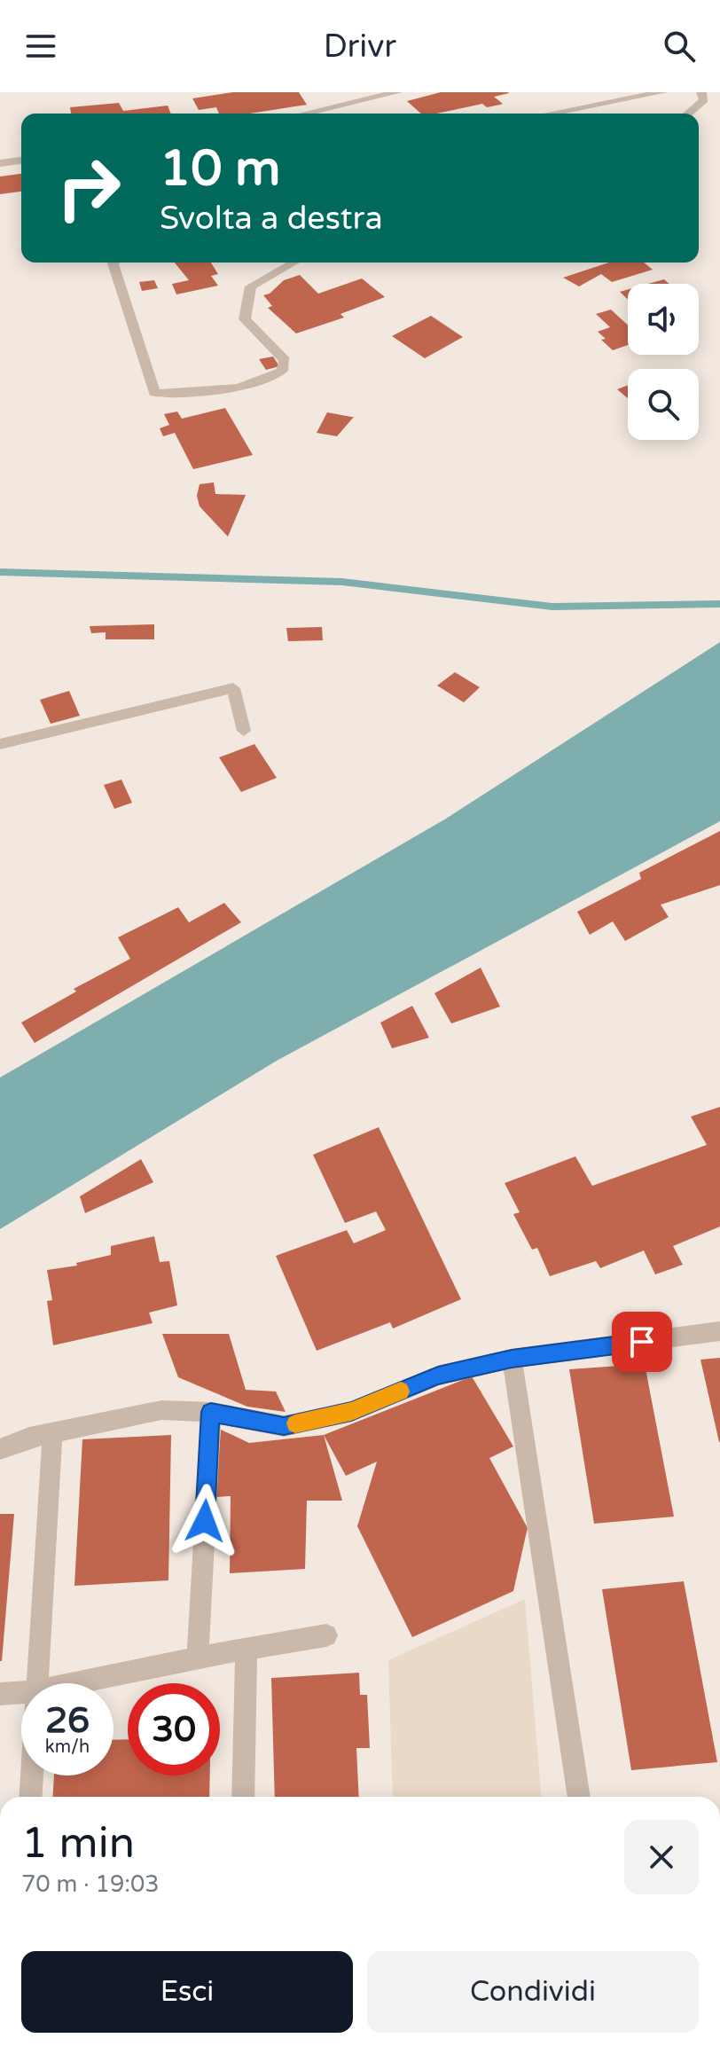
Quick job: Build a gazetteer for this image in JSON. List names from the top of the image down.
{
  "page": {
    "header": "Drivr",
    "turn": ["10 m", "Svolta a destra"],
    "speed": "26 km/h",
    "limit": "30",
    "heading": ["1 min", "70 m · 19:03"],
    "buttons": ["Esci", "Condividi"]
  }
}
